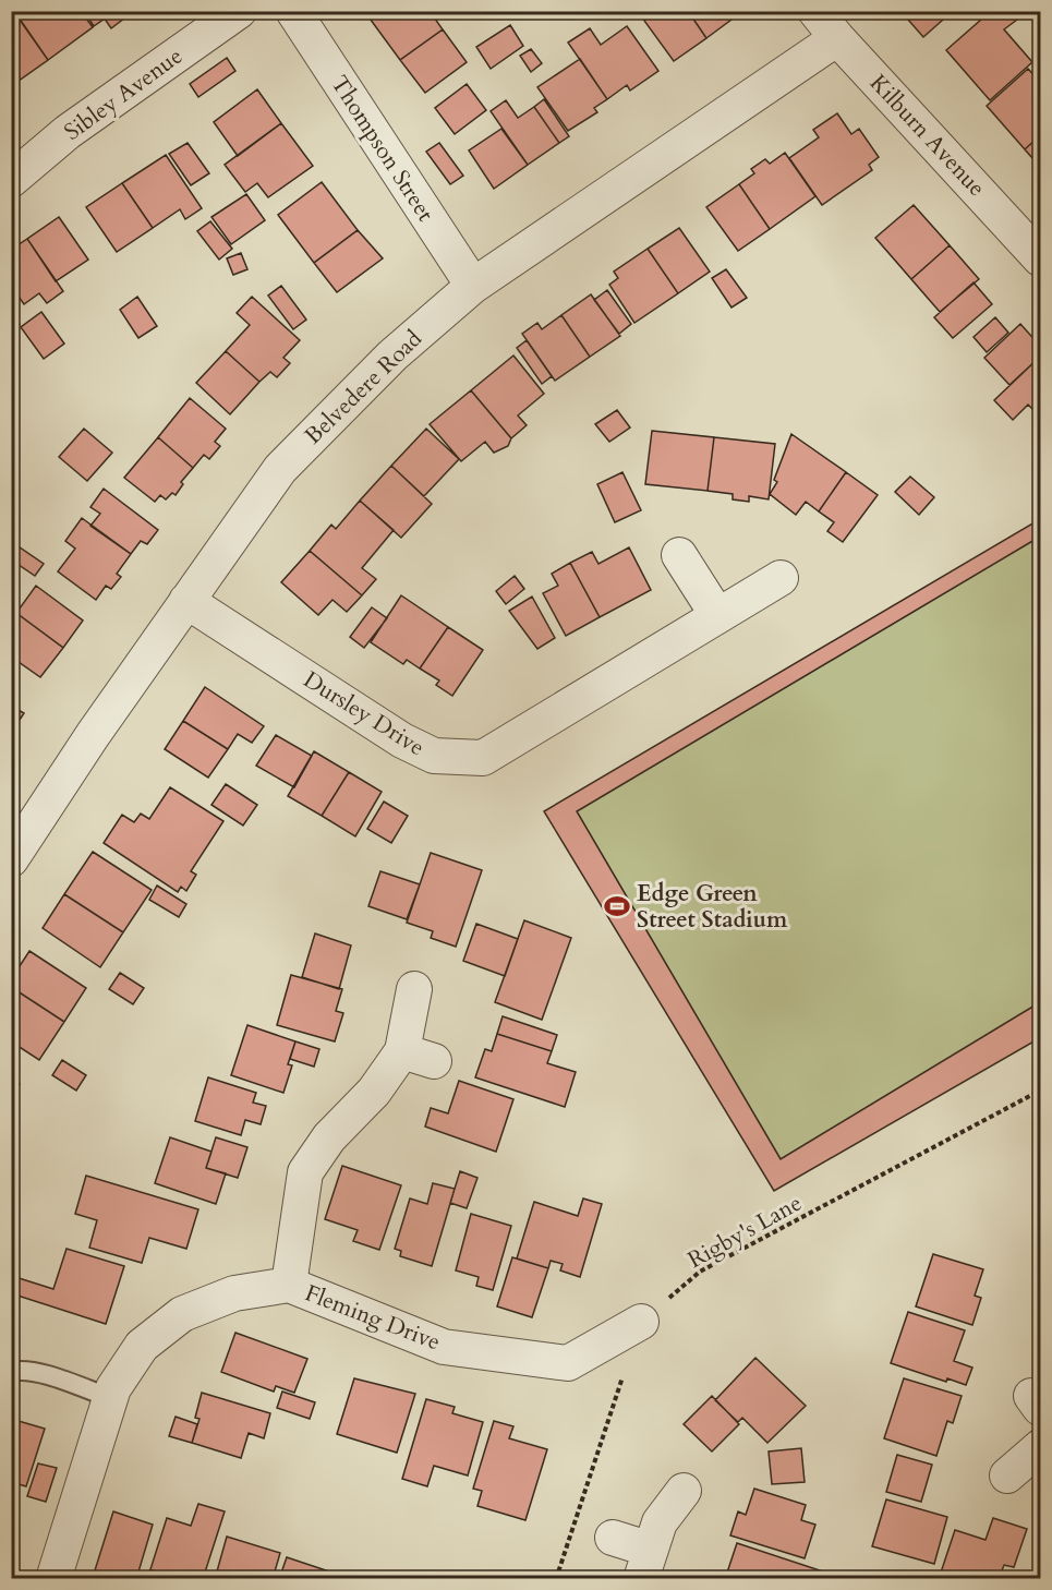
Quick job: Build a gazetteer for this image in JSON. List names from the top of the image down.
{
  "streets": {
    "street": [
      "Sibley Avenue",
      "Kilburn Avenue",
      "Thompson Street",
      "Belvedere Road",
      "Dursley Drive",
      "Fleming Drive"
    ],
    "path": ["Rigby's Lane"]
  },
  "crossings": [
    ["Kilburn Avenue", "Belvedere Road"],
    ["Thompson Street", "Belvedere Road"],
    ["Belvedere Road", "Dursley Drive"],
    ["Rigby's Lane", "Fleming Drive"]
  ],
  "places": {
    "sports": ["Edge Green Street Stadium"]
  }
}
